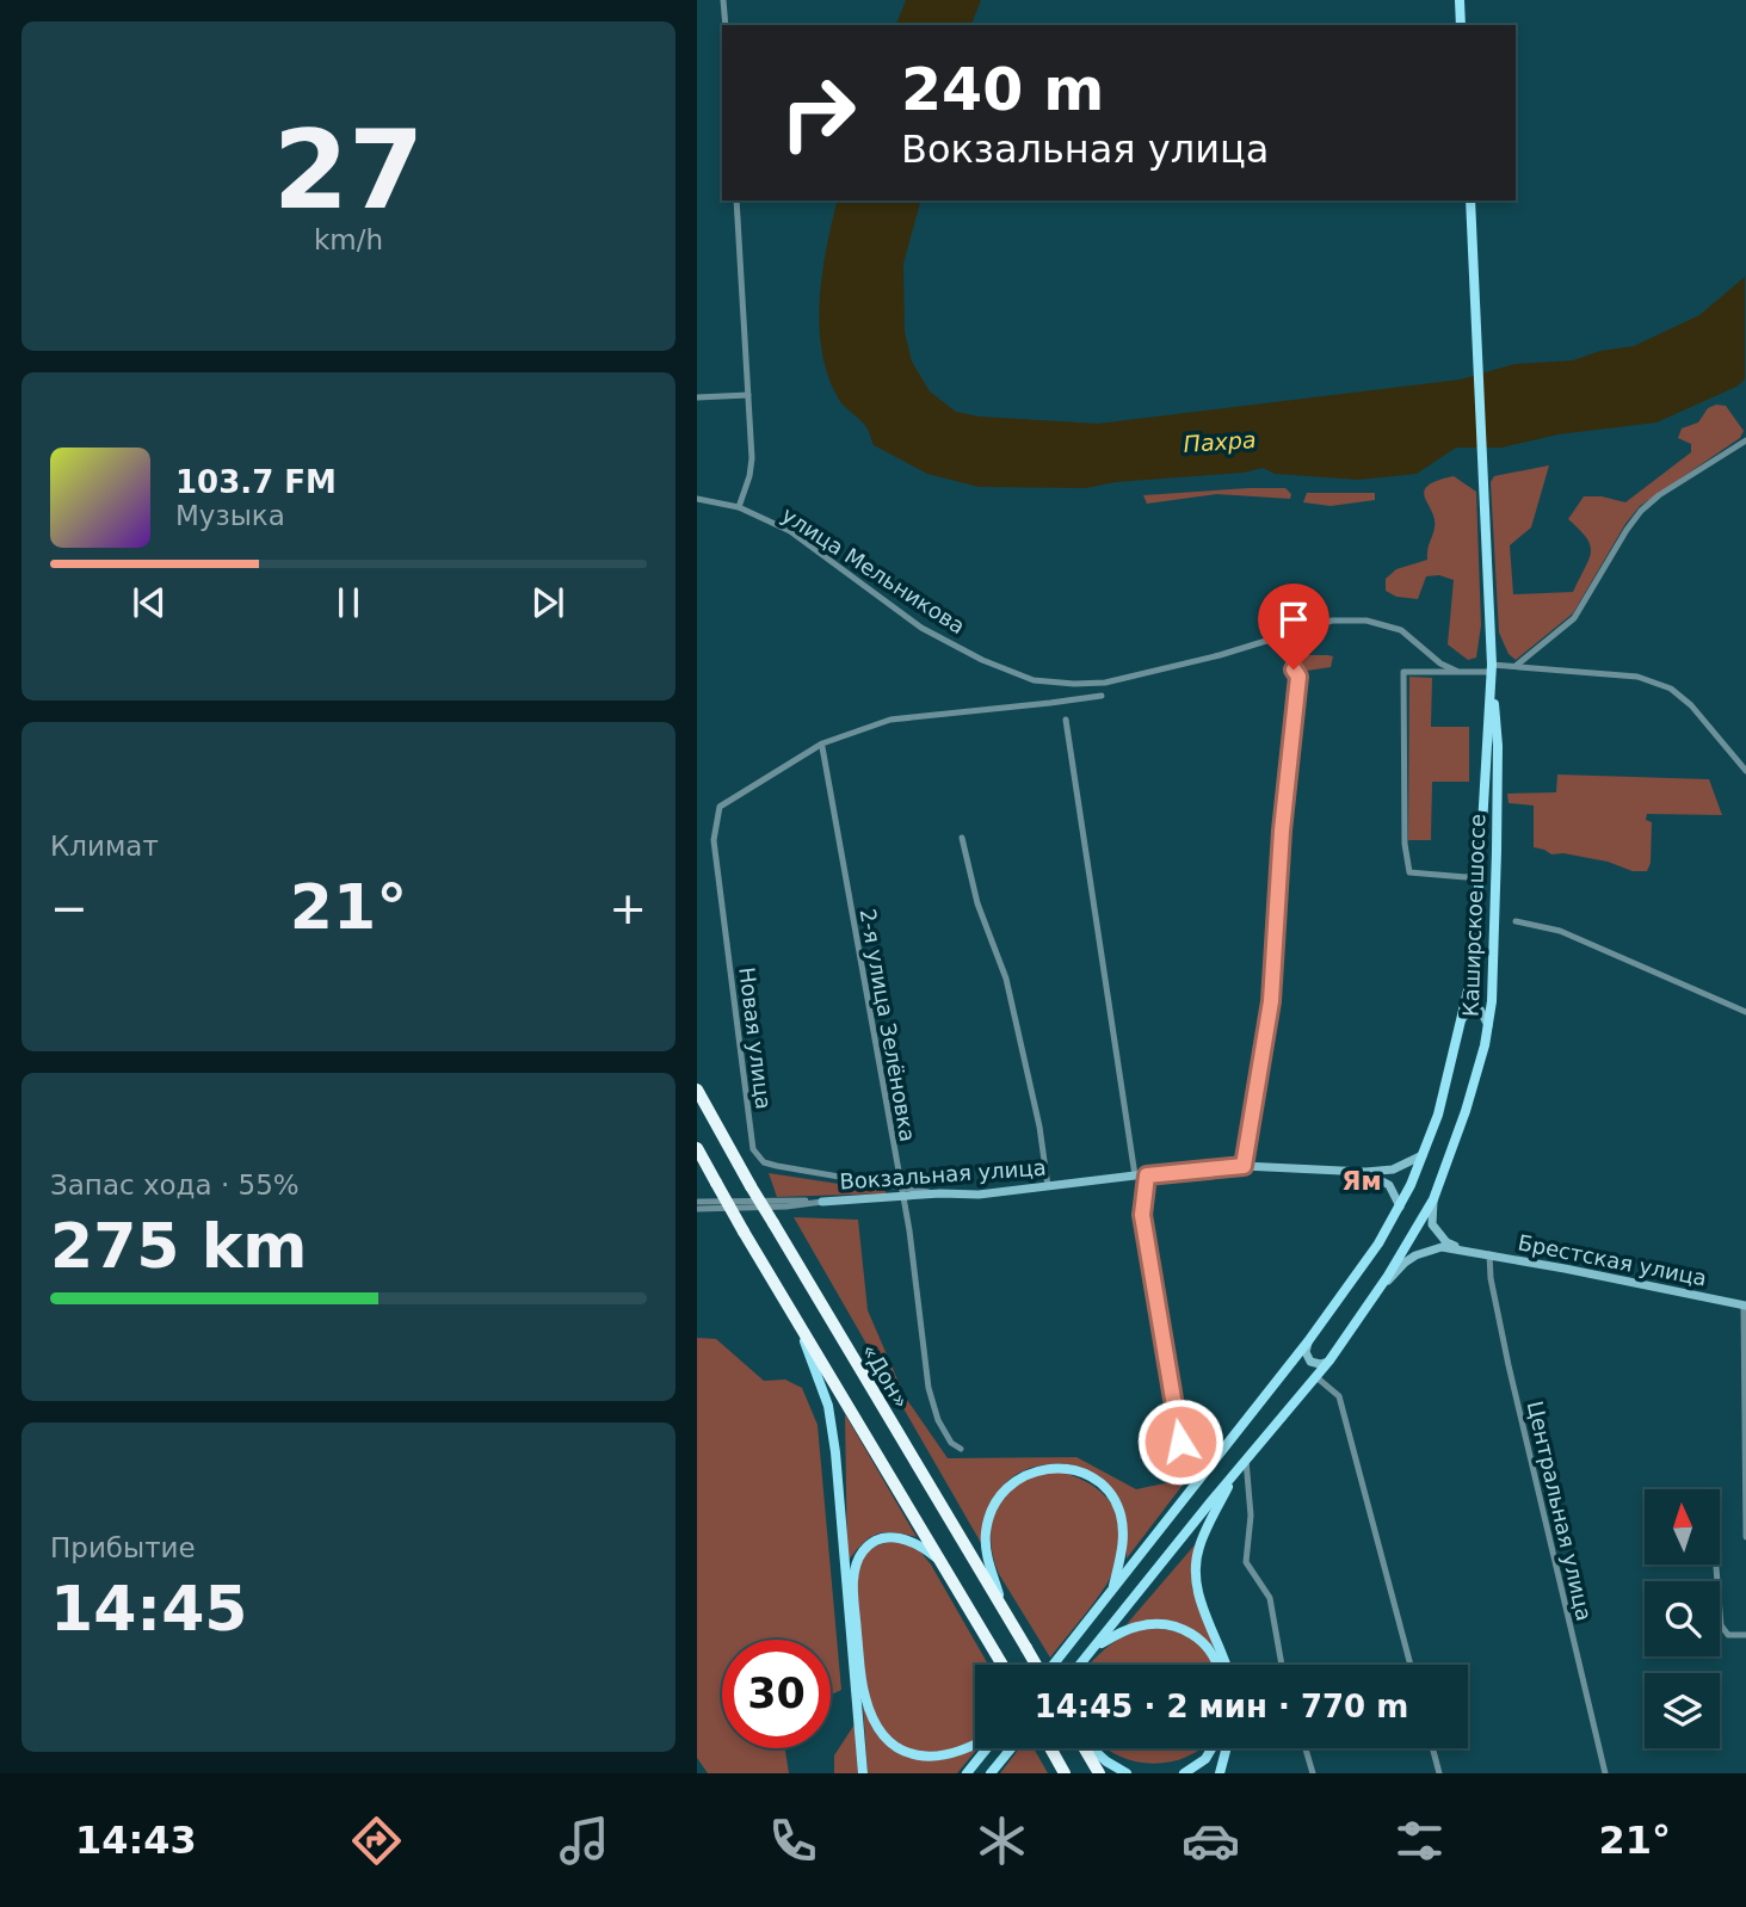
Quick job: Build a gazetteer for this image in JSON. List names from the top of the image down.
{
  "streets": {
    "highway": ["«Дон»"],
    "main road": ["Каширское шоссе"],
    "street": [
      "улица Мельникова",
      "2-я улица Зелёновка",
      "Новая улица",
      "Вокзальная улица",
      "Брестская улица",
      "Центральная улица"
    ]
  },
  "crossings": [
    ["Каширское шоссе", "Вокзальная улица"],
    ["Каширское шоссе", "Брестская улица"],
    ["2-я улица Зелёновка", "Новая улица"],
    ["2-я улица Зелёновка", "Вокзальная улица"],
    ["Новая улица", "Вокзальная улица"],
    ["Брестская улица", "Центральная улица"]
  ],
  "districts": ["Ям"],
  "water": ["Пахра"],
  "north": "top",
  "page": {
    "tile": [
      ["27", "km/h"],
      "Климат",
      ["Запас хода · 55%", "275 km"],
      ["Прибытие", "14:45"]
    ],
    "turn": ["240 m", "Вокзальная улица"],
    "song": ["103.7 FM", "Музыка"],
    "heat": ["−", "21°", "+"],
    "limit": "30",
    "trip": "14:45 · 2 мин · 770 m",
    "tabs": ["14:43", "21°"]
  }
}
